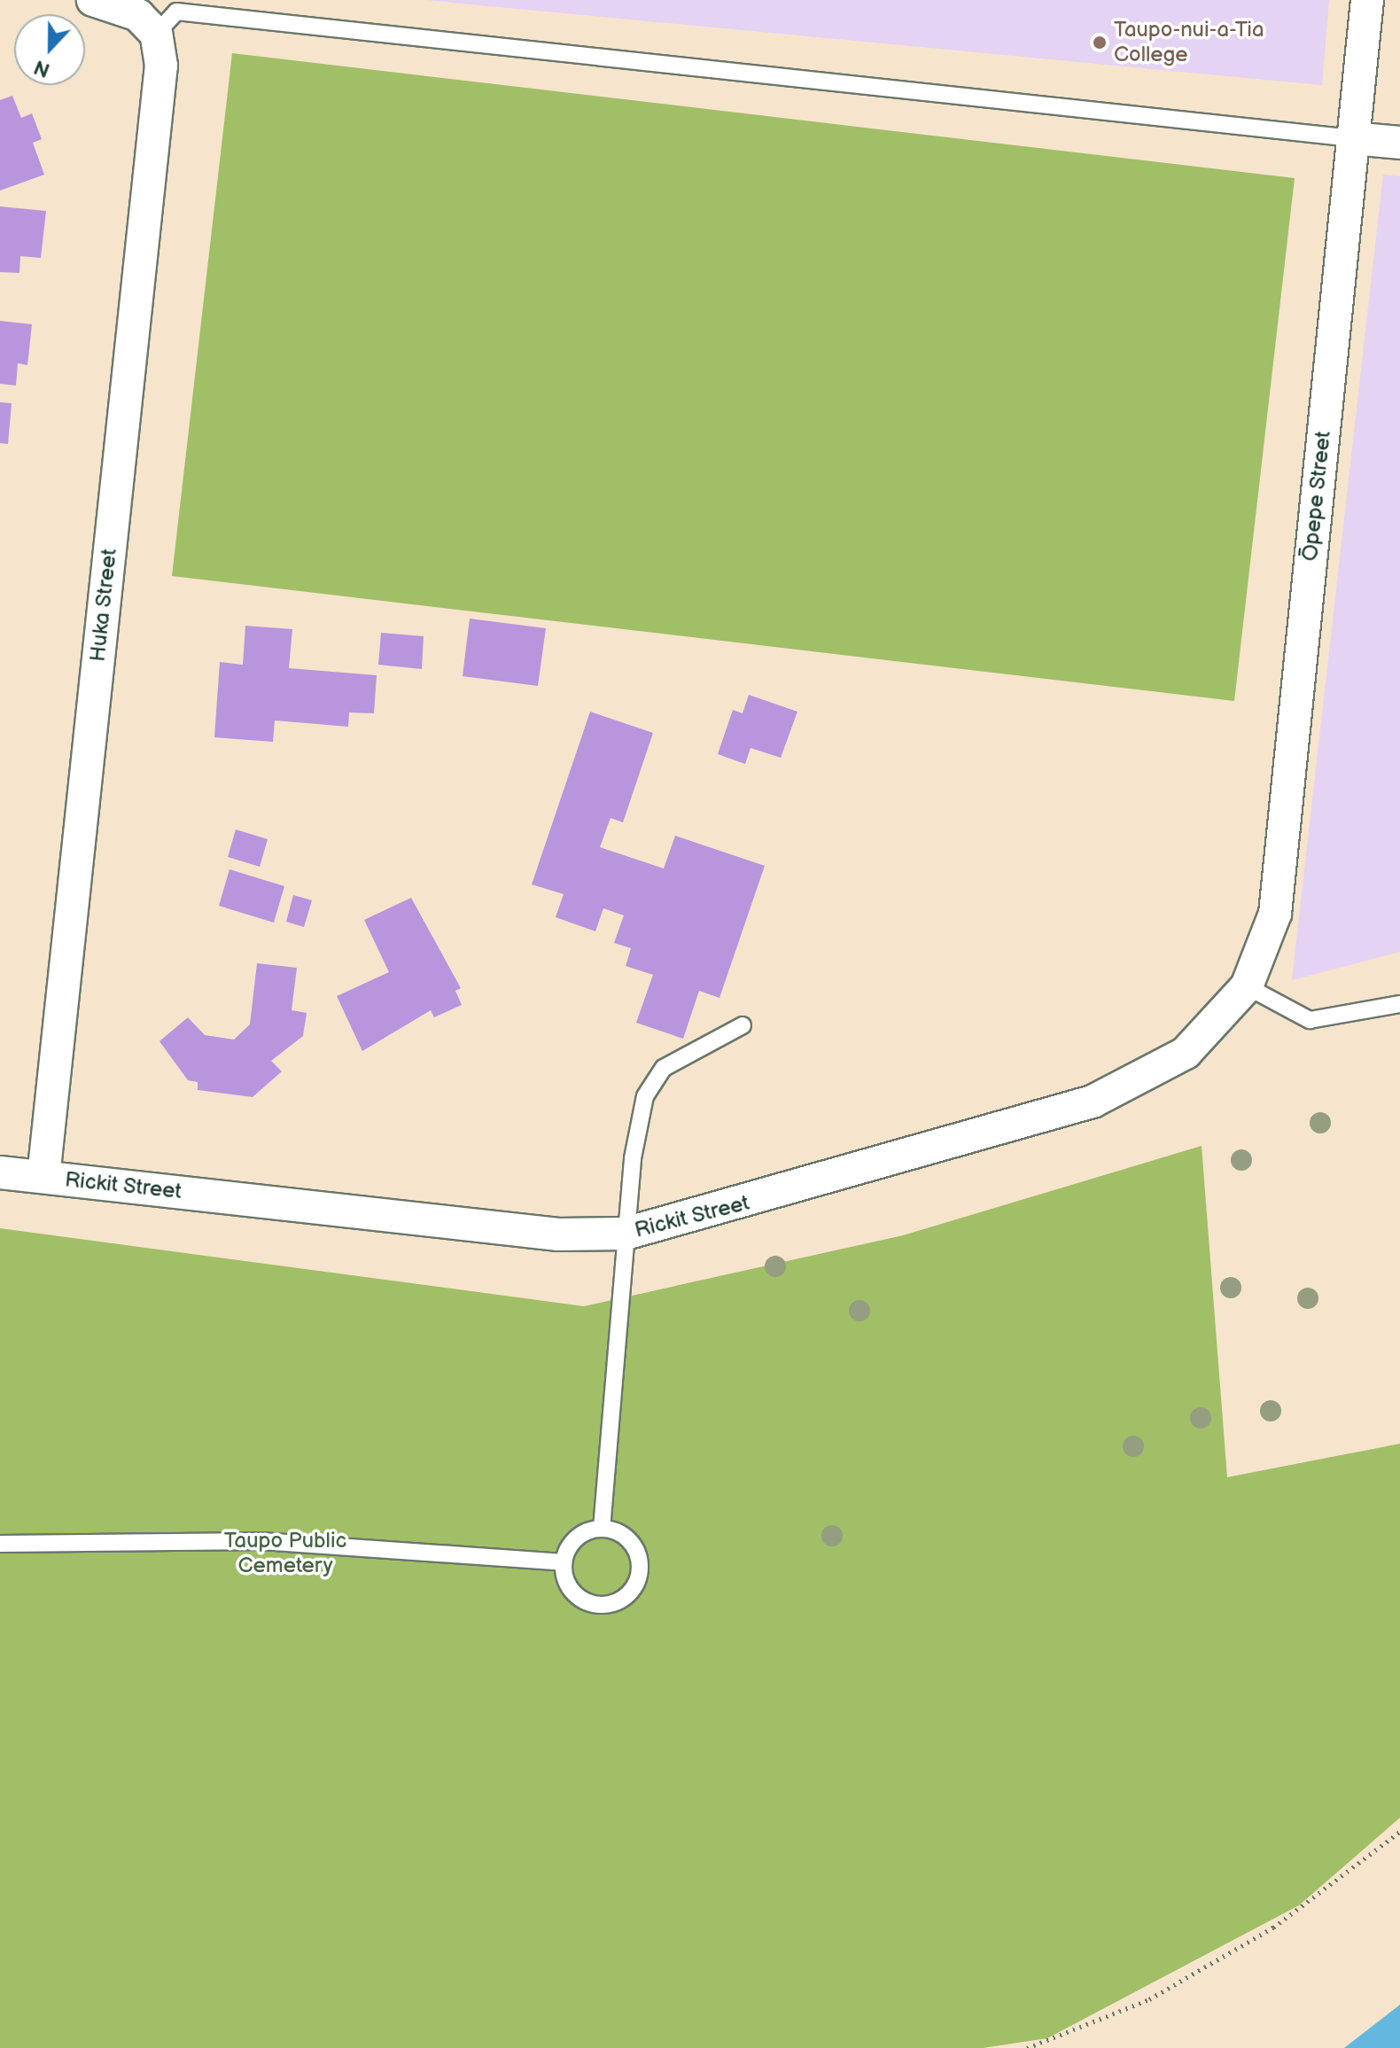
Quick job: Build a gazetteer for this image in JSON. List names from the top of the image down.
{
  "streets": {
    "street": ["Ōpepe Street", "Huka Street", "Rickit Street"]
  },
  "crossings": [
    ["Ōpepe Street", "Rickit Street"],
    ["Huka Street", "Rickit Street"]
  ],
  "parks": ["Taupo Public Cemetery"],
  "places": ["Taupo-nui-a-Tia College"],
  "north": "bottom"
}
